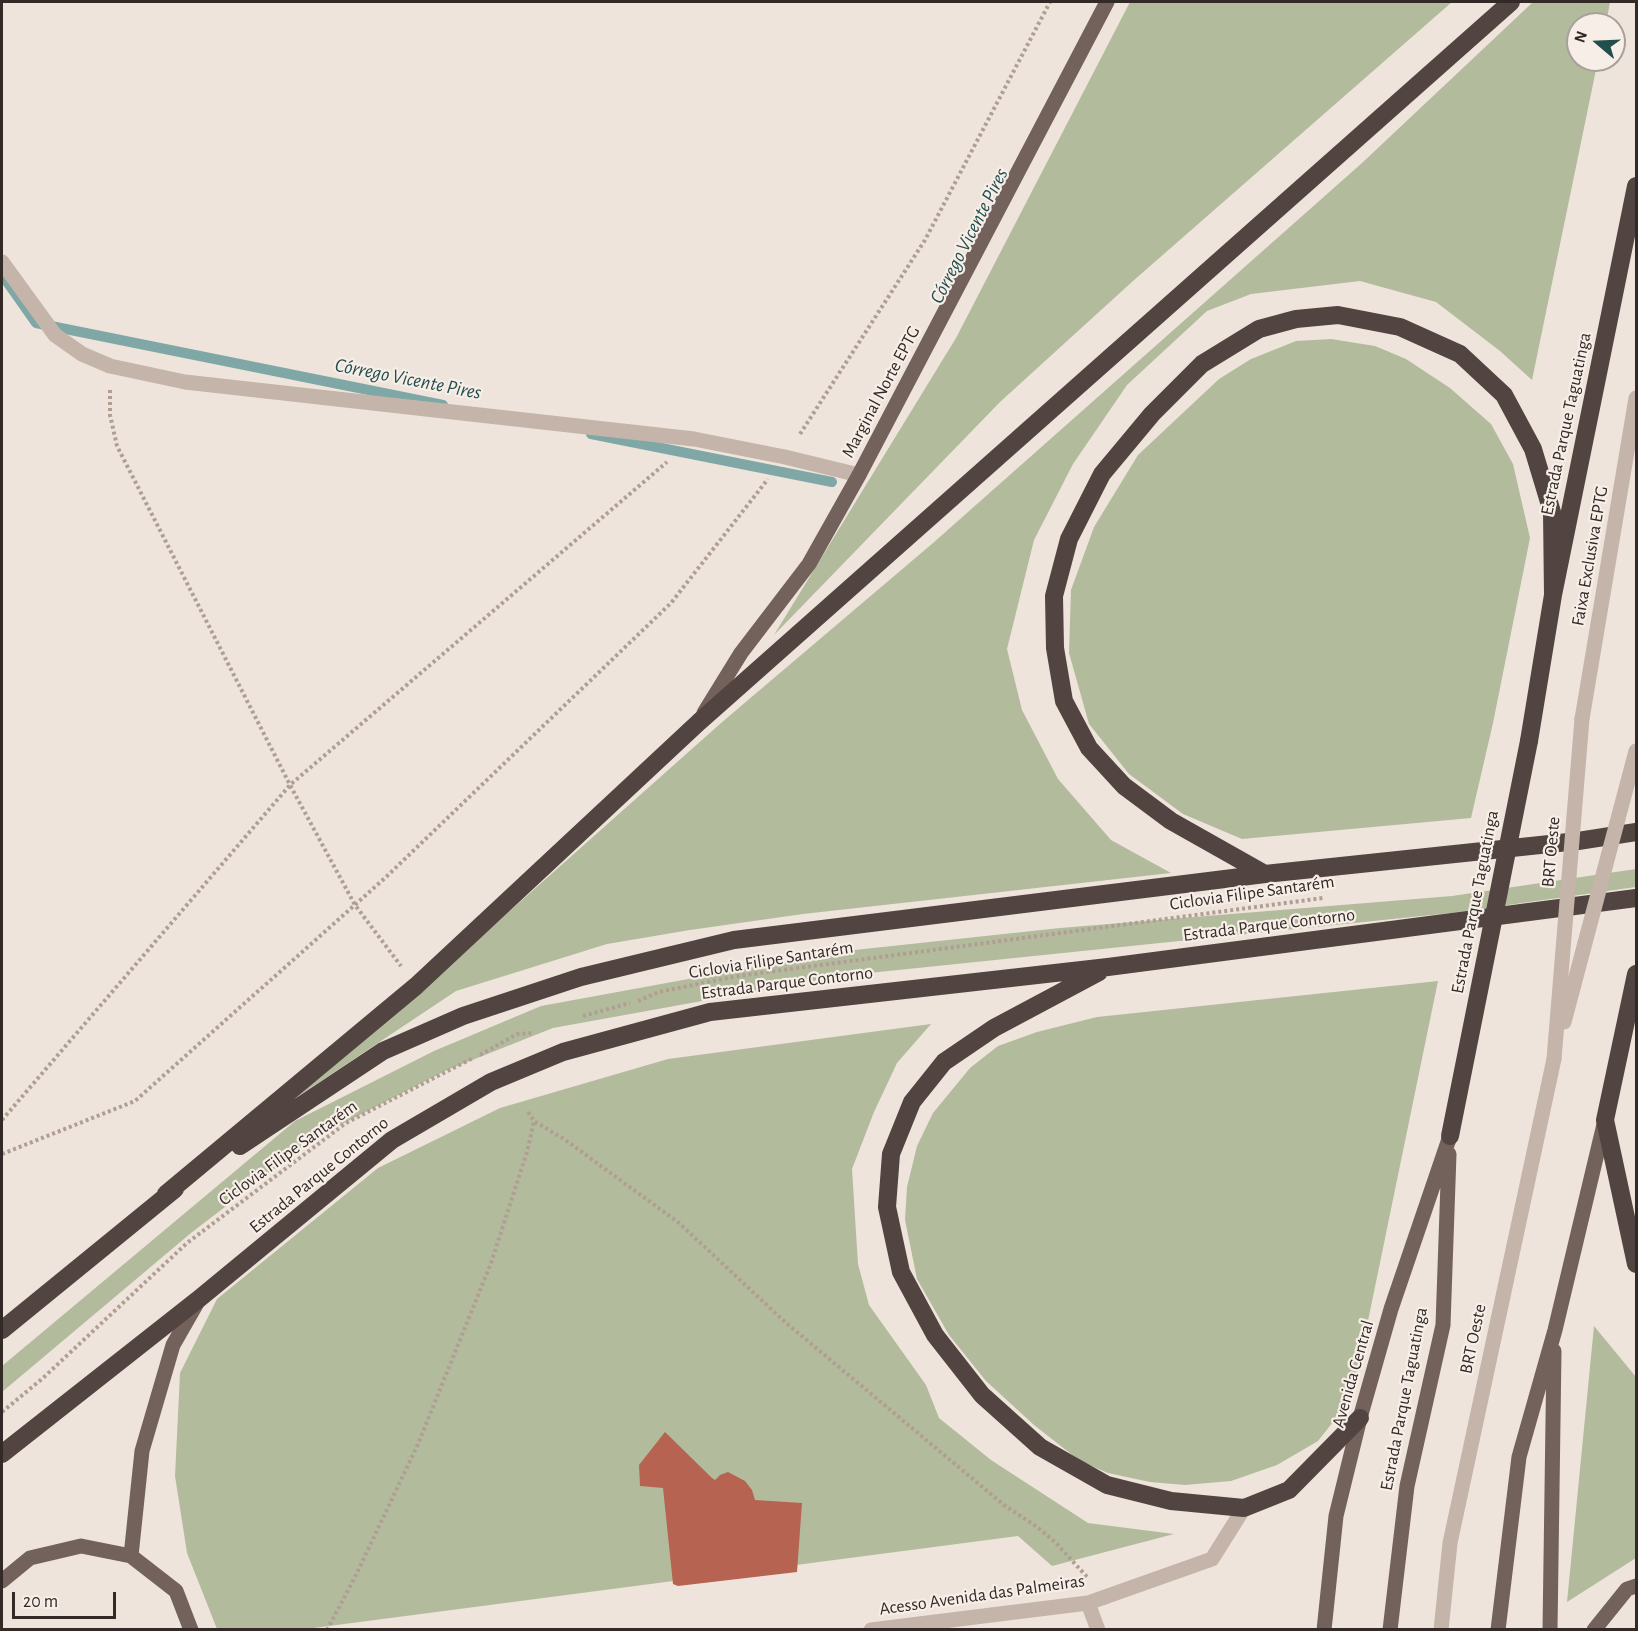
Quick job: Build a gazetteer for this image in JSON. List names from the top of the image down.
{
  "streets": {
    "highway": ["Estrada Parque Taguatinga", "Estrada Parque Contorno"],
    "main road": ["Marginal Norte EPTG", "Avenida Central"],
    "street": ["Faixa Exclusiva EPTG", "BRT Oeste", "Acesso Avenida das Palmeiras"],
    "path": ["Ciclovia Filipe Santarém"]
  },
  "crossings": [
    ["Estrada Parque Taguatinga", "Avenida Central"],
    ["Faixa Exclusiva EPTG", "BRT Oeste"]
  ],
  "water": ["Córrego Vicente Pires"],
  "scale_bar": "20 m",
  "north": "left"
}
